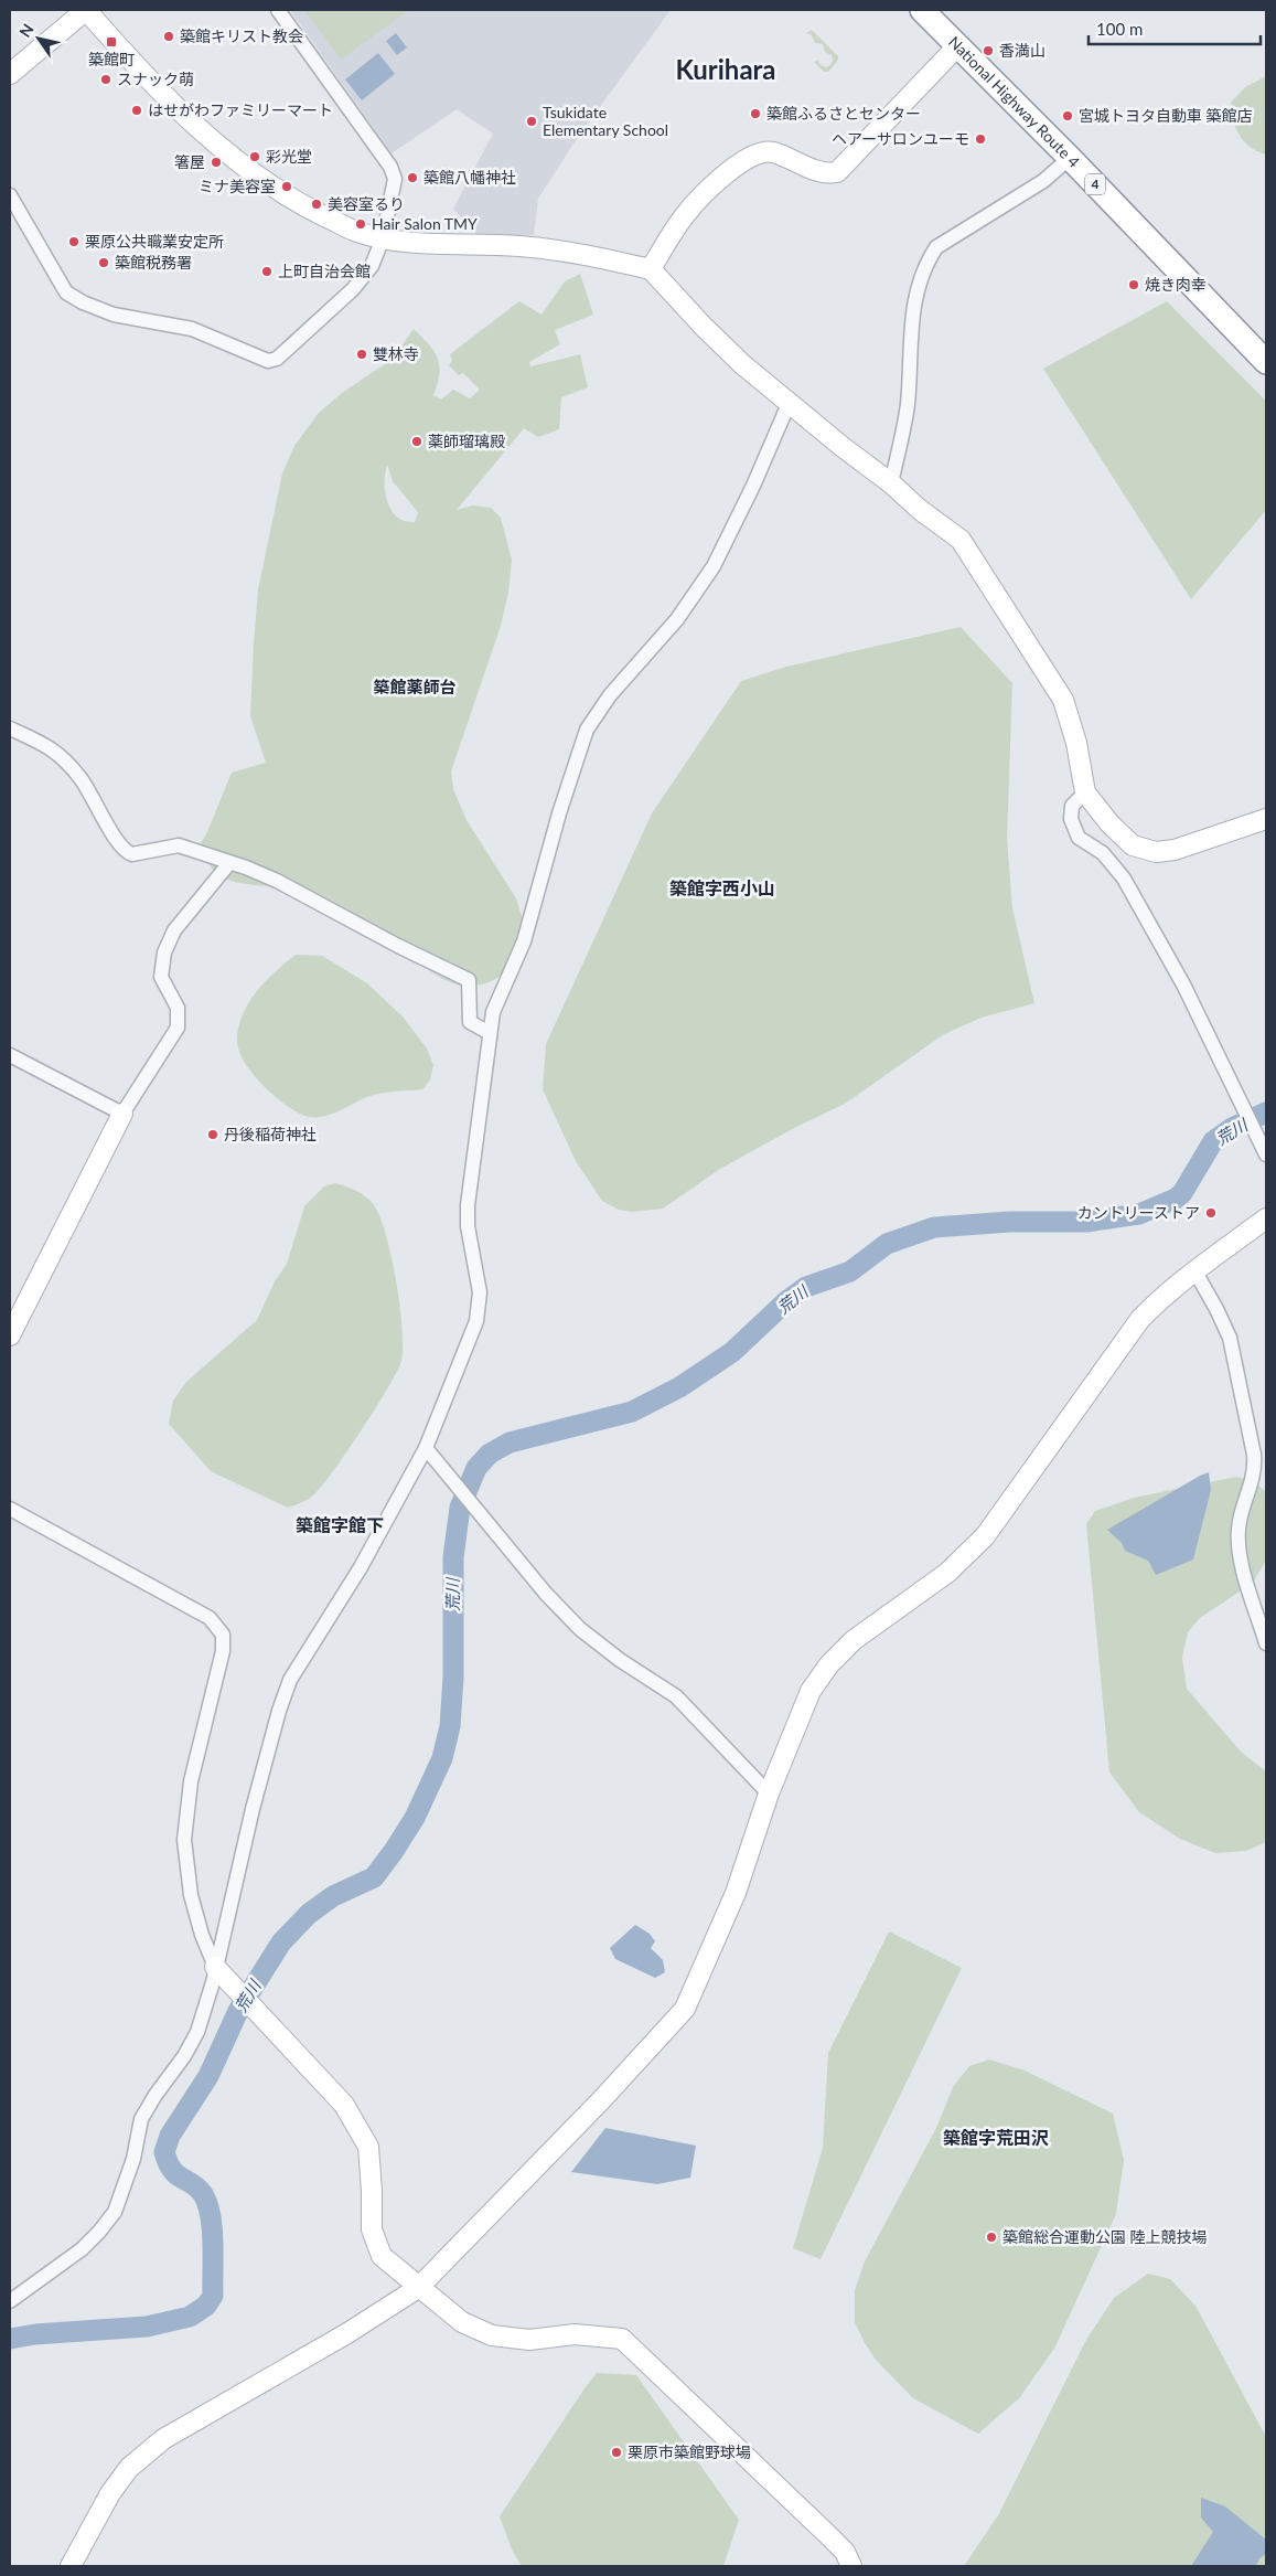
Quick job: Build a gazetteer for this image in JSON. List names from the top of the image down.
{
  "streets": {
    "highway": ["National Highway Route 4", "4"]
  },
  "districts": [
    "Kurihara",
    "築館薬師台",
    "築館字西小山",
    "築館字館下",
    "築館字荒田沢"
  ],
  "water": ["荒川"],
  "places": {
    "other": [
      "築館キリスト教会",
      "香満山",
      "スナック萌",
      "はせがわファミリーマート",
      "築館ふるさとセンター",
      "宮城トヨタ自動車 築館店",
      "Tsukidate Elementary School",
      "ヘアーサロンユーモ",
      "彩光堂",
      "箸屋",
      "築館八幡神社",
      "ミナ美容室",
      "美容室るり",
      "Hair Salon TMY",
      "栗原公共職業安定所",
      "築館税務署",
      "上町自治会館",
      "焼き肉幸",
      "雙林寺",
      "薬師瑠璃殿",
      "丹後稲荷神社",
      "カントリーストア",
      "築館総合運動公園 陸上競技場",
      "栗原市築館野球場"
    ],
    "transit": ["築館町"]
  },
  "scale_bar": "100 m",
  "north": "top left"
}
